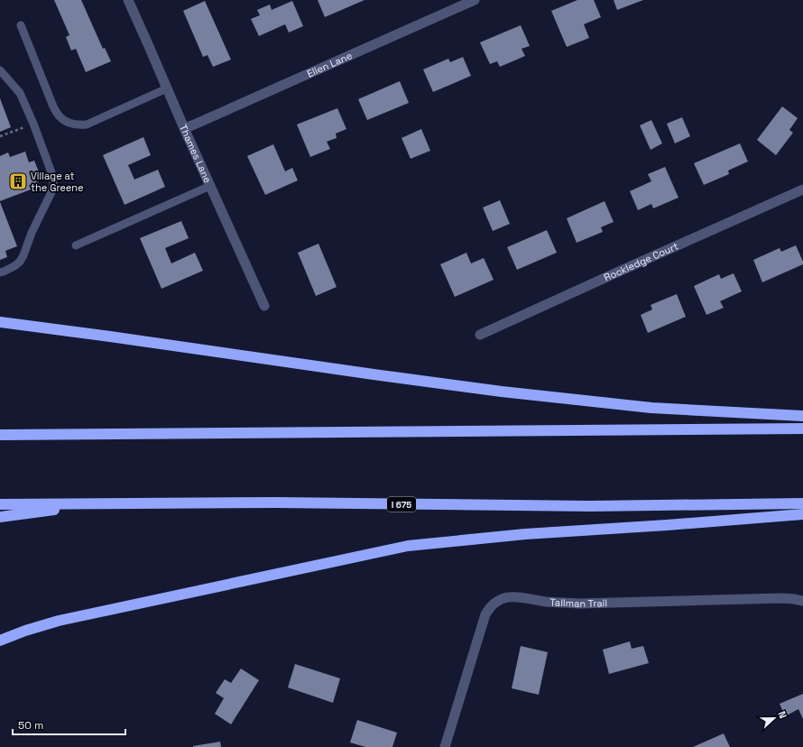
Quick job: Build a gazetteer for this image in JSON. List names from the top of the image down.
{
  "streets": {
    "highway": ["I 675"],
    "street": [
      "Ellen Lane",
      "Thames Lane",
      "Rockledge Court",
      "Tallman Trail"
    ]
  },
  "crossings": [
    ["Ellen Lane", "Thames Lane"]
  ],
  "places": {
    "building": ["Village at the Greene"]
  },
  "scale_bar": "50 m",
  "north": "right"
}
